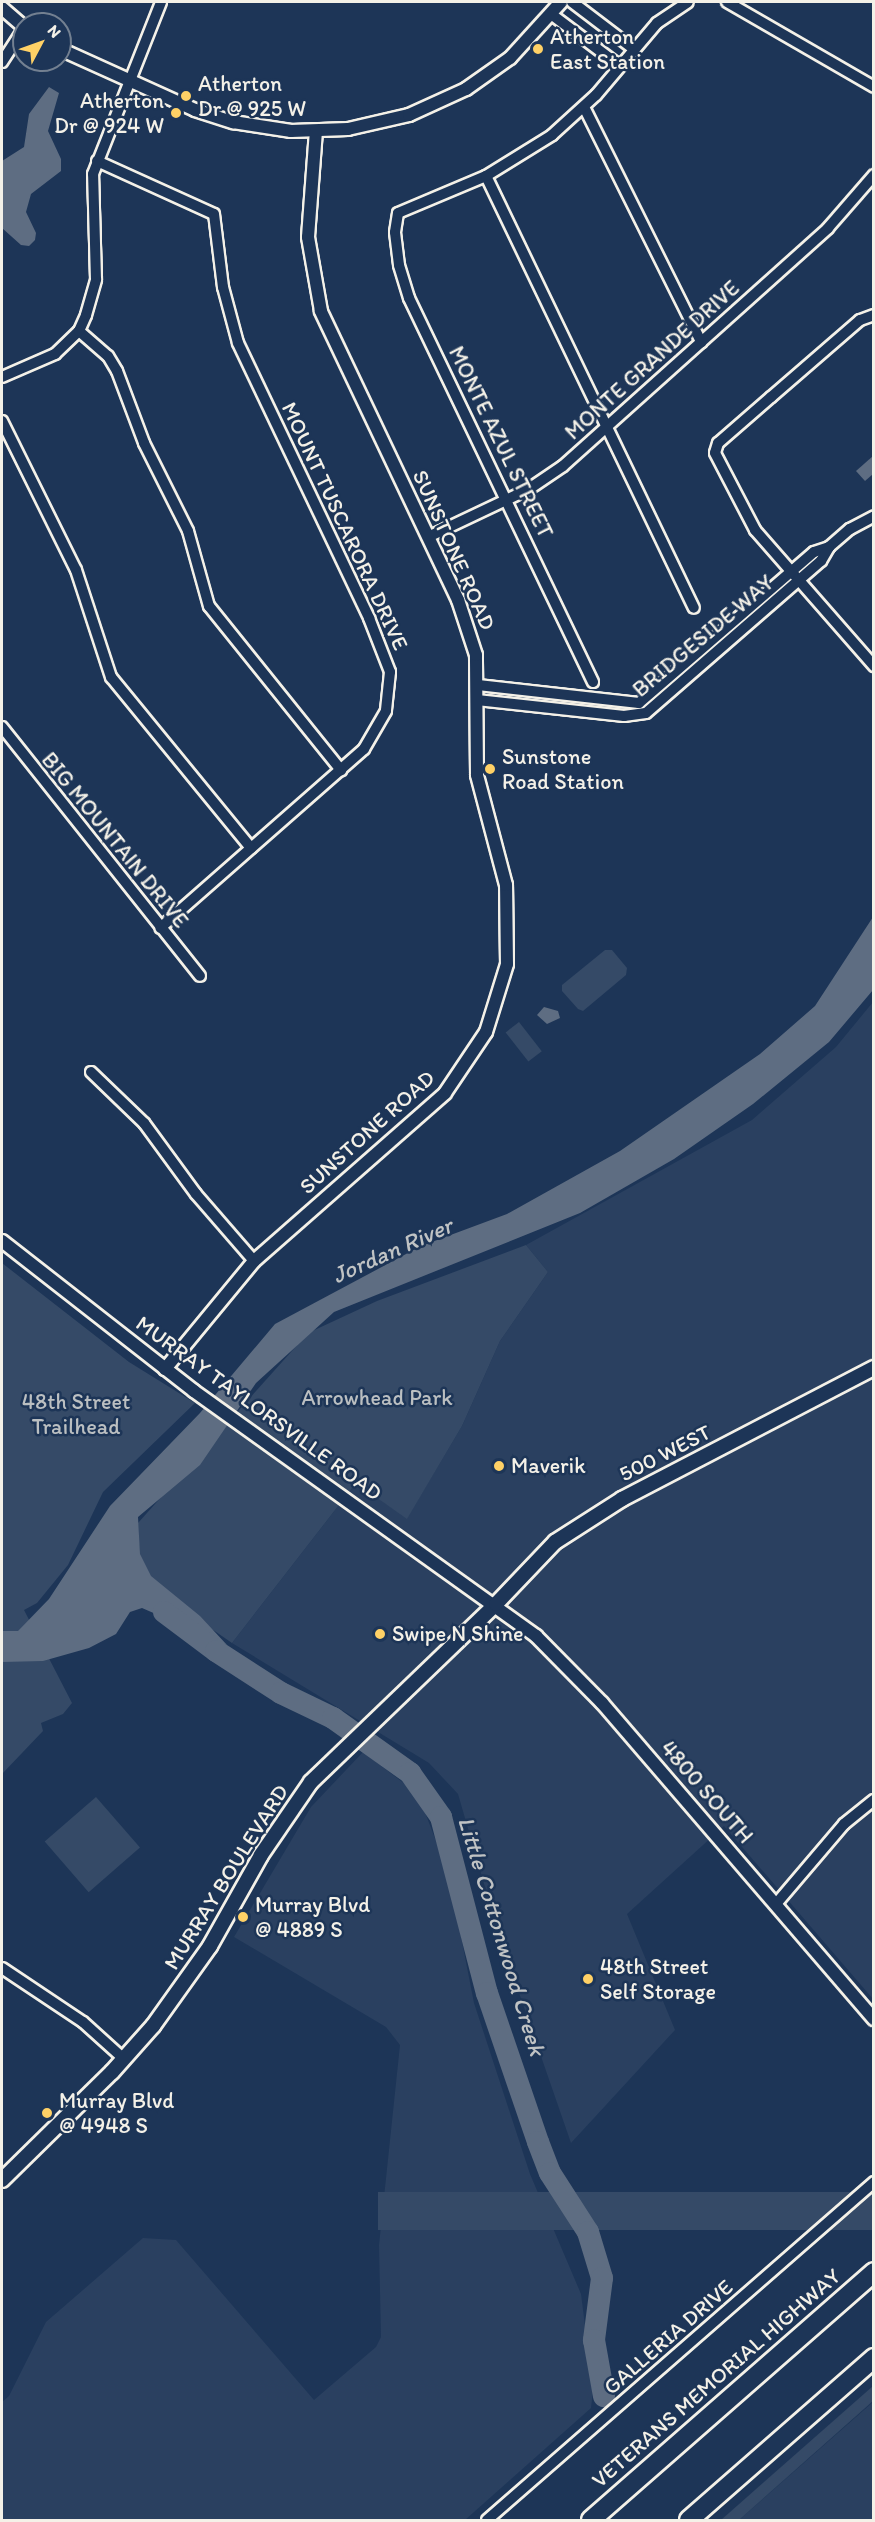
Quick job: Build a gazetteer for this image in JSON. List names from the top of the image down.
{
  "streets": {
    "highway": ["VETERANS MEMORIAL HIGHWAY"],
    "main road": ["500 WEST", "MURRAY BOULEVARD"],
    "street": [
      "MONTE GRANDE DRIVE",
      "MONTE AZUL STREET",
      "MOUNT TUSCARORA DRIVE",
      "SUNSTONE ROAD",
      "BRIDGESIDE WAY",
      "BIG MOUNTAIN DRIVE",
      "MURRAY TAYLORSVILLE ROAD",
      "4800 SOUTH",
      "GALLERIA DRIVE"
    ]
  },
  "crossings": [
    ["MONTE GRANDE DRIVE", "MONTE AZUL STREET"],
    ["MONTE GRANDE DRIVE", "SUNSTONE ROAD"],
    ["MOUNT TUSCARORA DRIVE", "BIG MOUNTAIN DRIVE"],
    ["SUNSTONE ROAD", "BRIDGESIDE WAY"],
    ["SUNSTONE ROAD", "MURRAY TAYLORSVILLE ROAD"],
    ["MURRAY TAYLORSVILLE ROAD", "500 WEST"],
    ["MURRAY TAYLORSVILLE ROAD", "4800 SOUTH"],
    ["MURRAY TAYLORSVILLE ROAD", "MURRAY BOULEVARD"],
    ["500 WEST", "4800 SOUTH"],
    ["500 WEST", "MURRAY BOULEVARD"],
    ["4800 SOUTH", "MURRAY BOULEVARD"]
  ],
  "water": ["Jordan River", "Little Cottonwood Creek"],
  "parks": ["Arrowhead Park", "48th Street Trailhead"],
  "places": [
    "Atherton East Station",
    "Atherton Dr @ 925 W",
    "Atherton Dr @ 924 W",
    "Sunstone Road Station",
    "Maverik",
    "Swipe N Shine",
    "Murray Blvd @ 4889 S",
    "48th Street Self Storage",
    "Murray Blvd @ 4948 S"
  ],
  "north": "top right"
}
